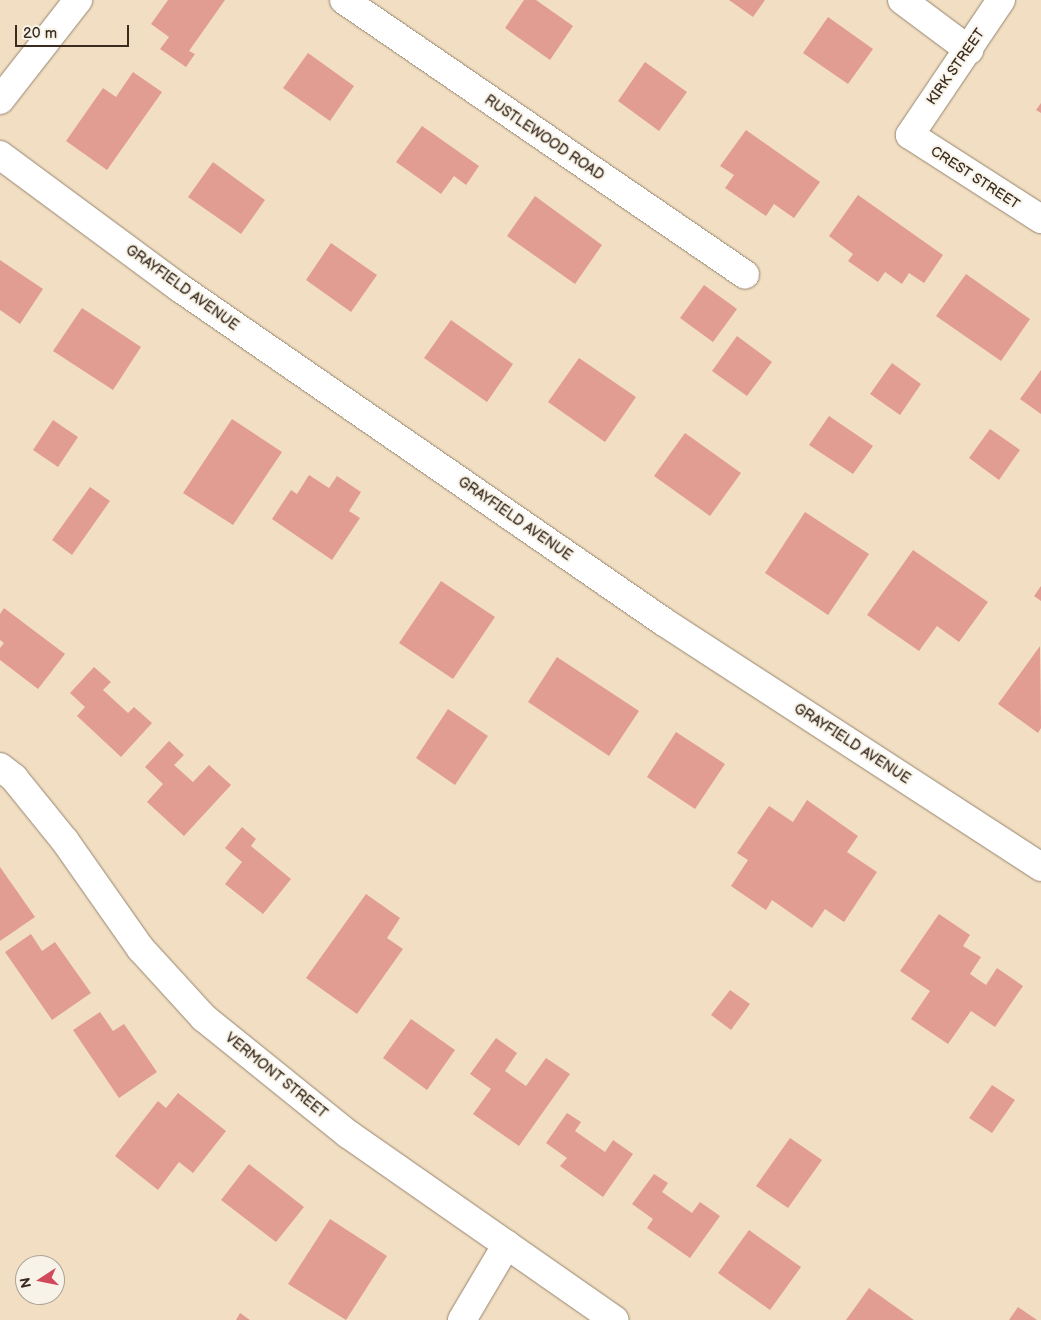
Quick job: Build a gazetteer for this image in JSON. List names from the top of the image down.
{
  "streets": {
    "street": [
      "KIRK STREET",
      "RUSTLEWOOD ROAD",
      "CREST STREET",
      "GRAYFIELD AVENUE",
      "VERMONT STREET"
    ]
  },
  "crossings": [
    ["KIRK STREET", "CREST STREET"]
  ],
  "scale_bar": "20 m",
  "north": "left"
}
